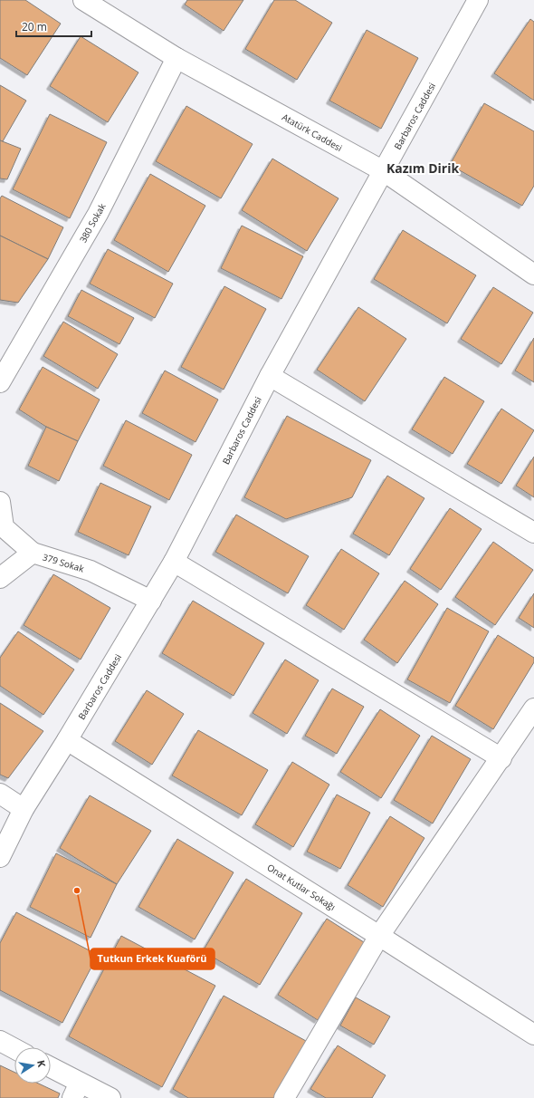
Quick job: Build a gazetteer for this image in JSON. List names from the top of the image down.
{
  "streets": {
    "street": [
      "Barbaros Caddesi",
      "Atatürk Caddesi",
      "380 Sokak",
      "379 Sokak",
      "Onat Kutlar Sokağı"
    ]
  },
  "crossings": [
    ["Barbaros Caddesi", "Atatürk Caddesi"],
    ["Barbaros Caddesi", "379 Sokak"],
    ["Barbaros Caddesi", "Onat Kutlar Sokağı"],
    ["Atatürk Caddesi", "380 Sokak"]
  ],
  "districts": ["Kazım Dirik"],
  "places": ["Tutkun Erkek Kuaförü"],
  "scale_bar": "20 m",
  "north": "right"
}
